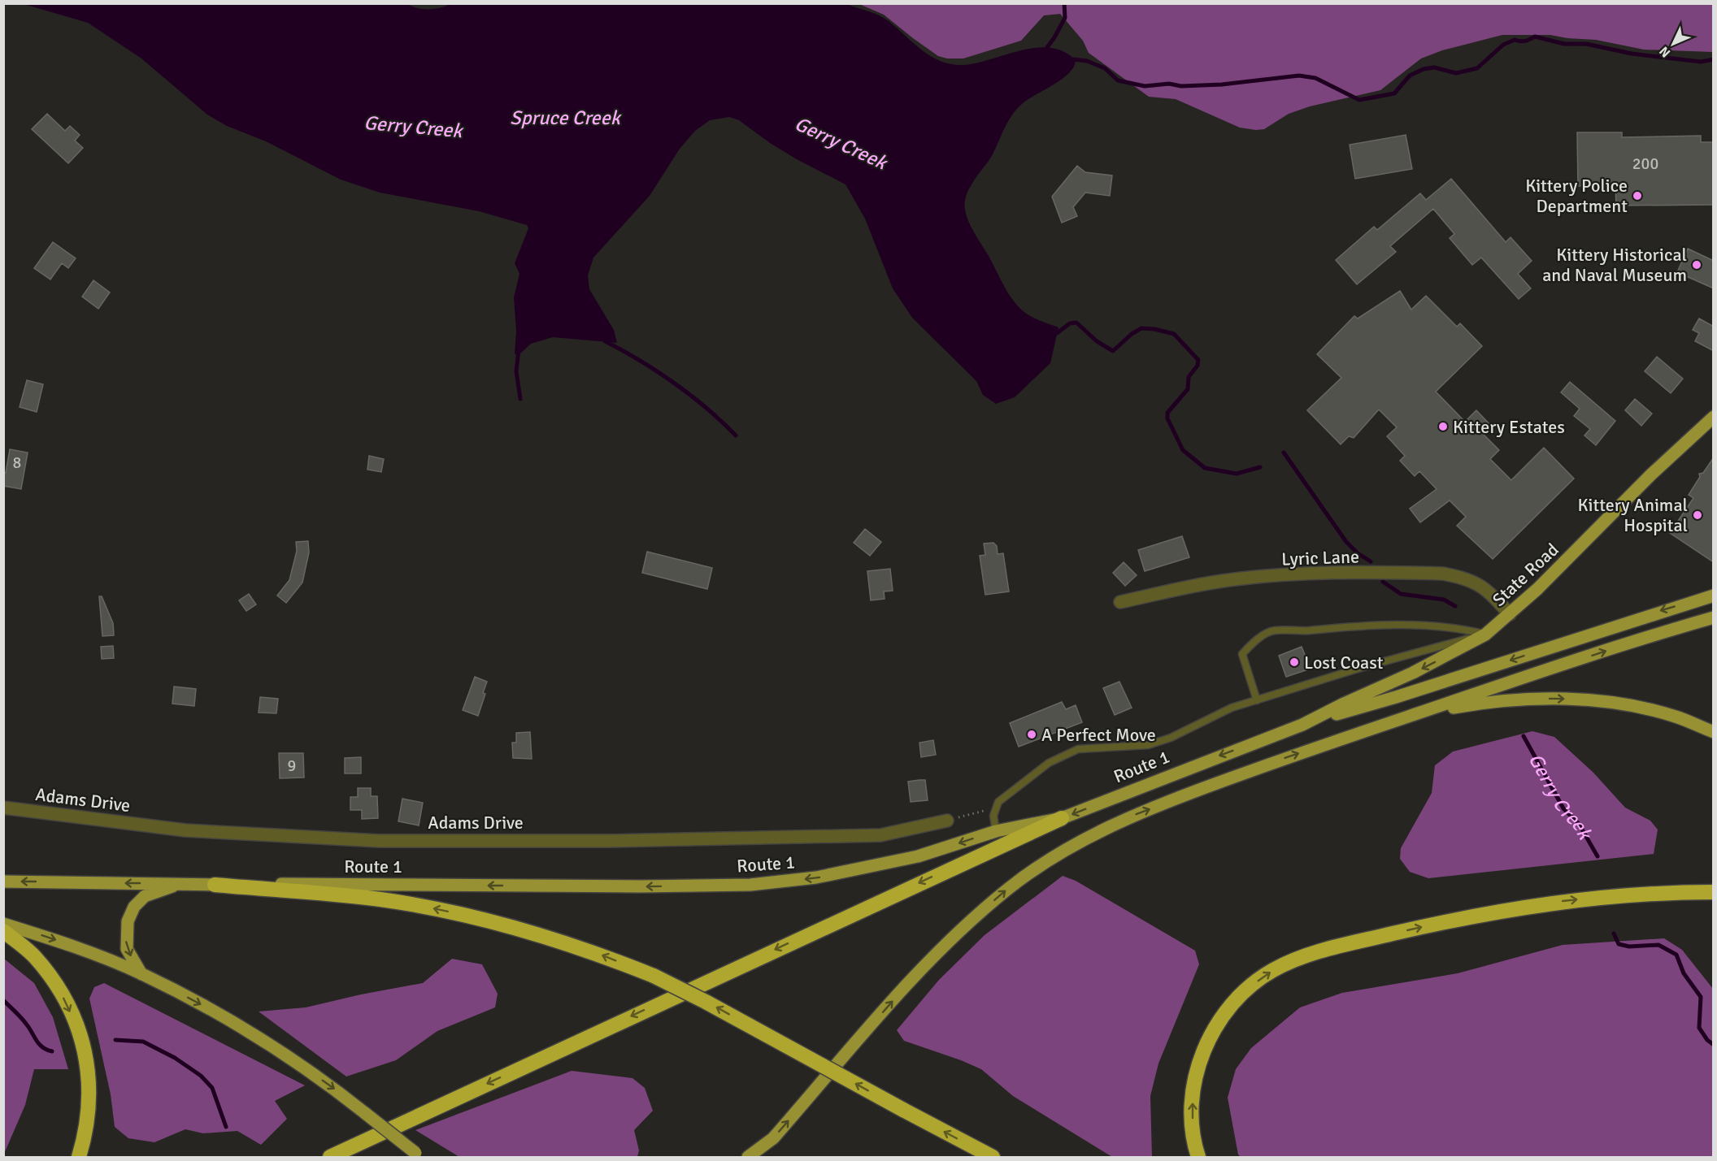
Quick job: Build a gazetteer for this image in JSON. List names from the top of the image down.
{
  "streets": {
    "main road": ["State Road", "Route 1"],
    "street": ["Lyric Lane", "Adams Drive"]
  },
  "crossings": [
    ["Lyric Lane", "State Road"],
    ["State Road", "Route 1"]
  ],
  "water": ["Spruce Creek", "Gerry Creek"],
  "places": [
    "Kittery Police Department",
    "Kittery Historical and Naval Museum",
    "Kittery Estates",
    "Kittery Animal Hospital",
    "Lost Coast",
    "A Perfect Move"
  ],
  "house_numbers": ["200", "8", "9"],
  "north": "bottom left"
}
